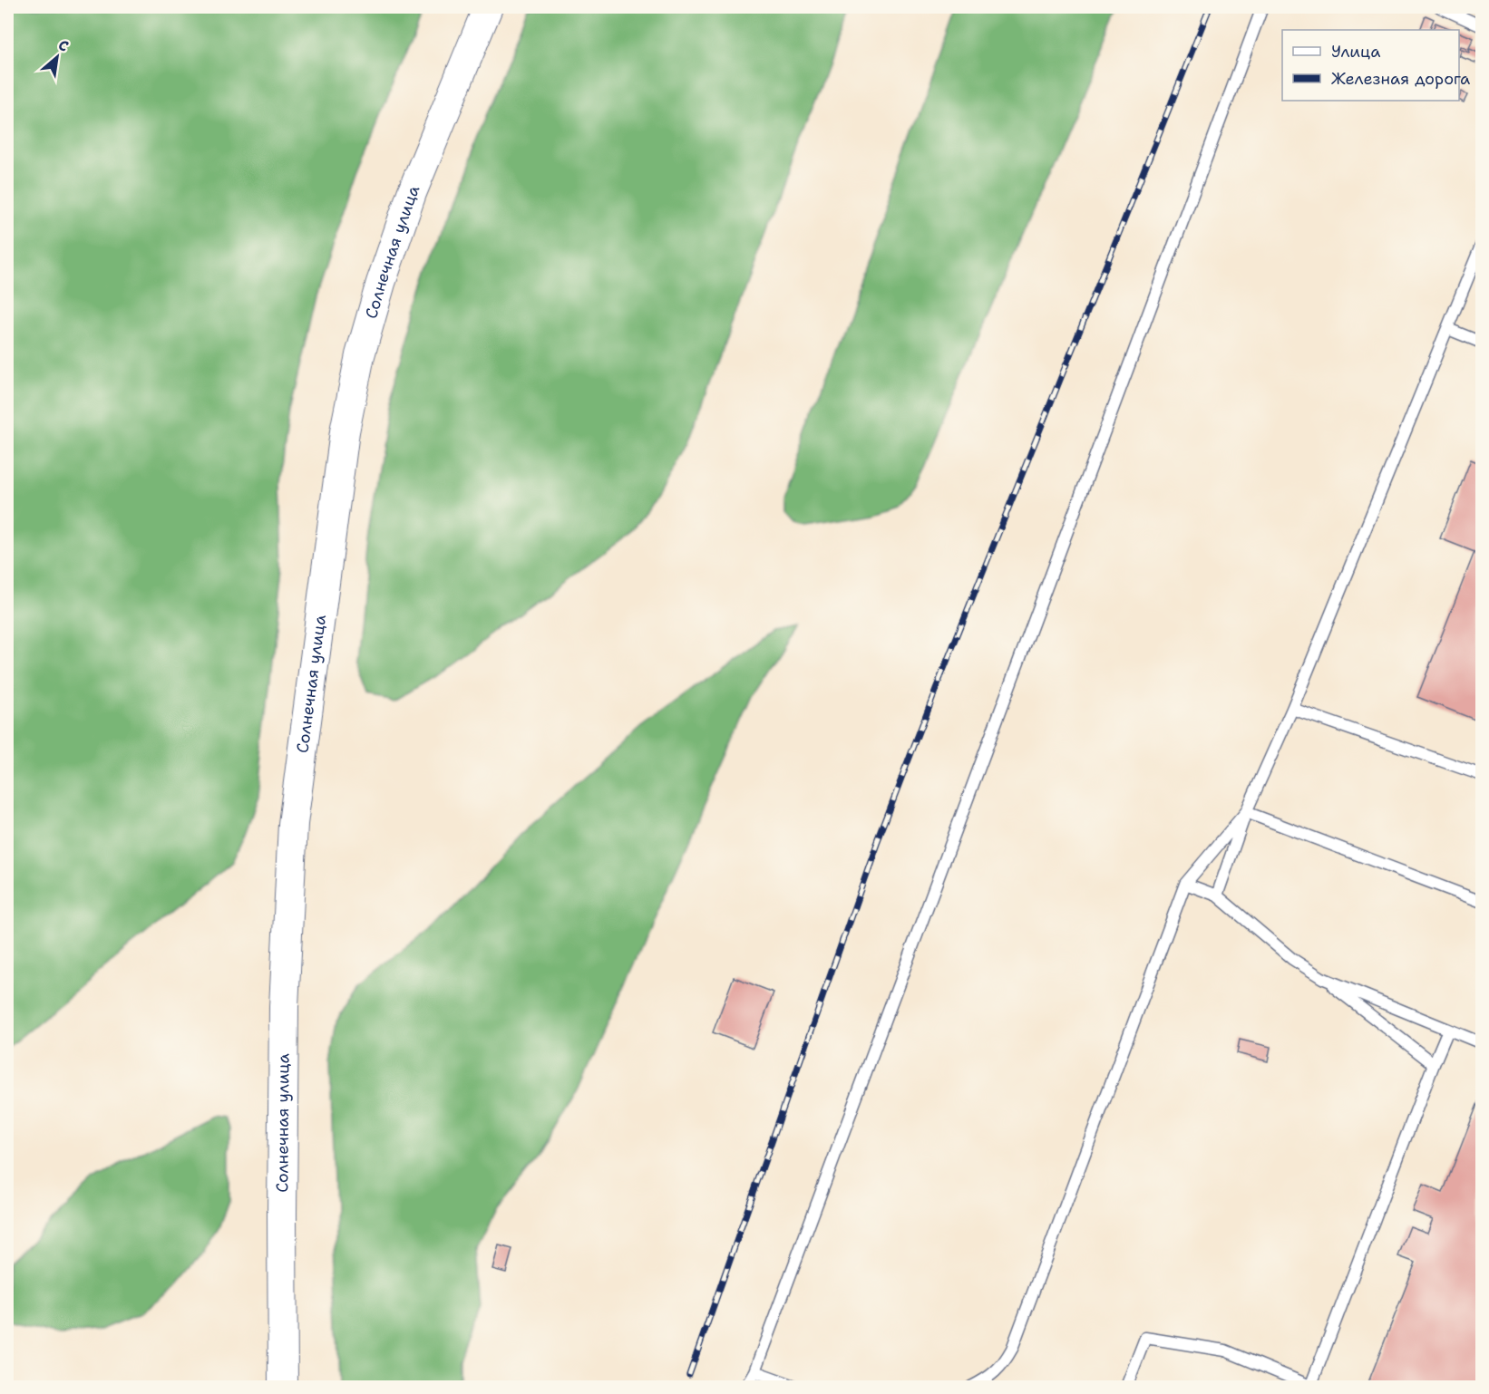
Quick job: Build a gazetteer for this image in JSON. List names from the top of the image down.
{
  "streets": {
    "street": ["Солнечная улица"]
  },
  "legend": ["Улица", "Железная дорога"],
  "north": "top right"
}
